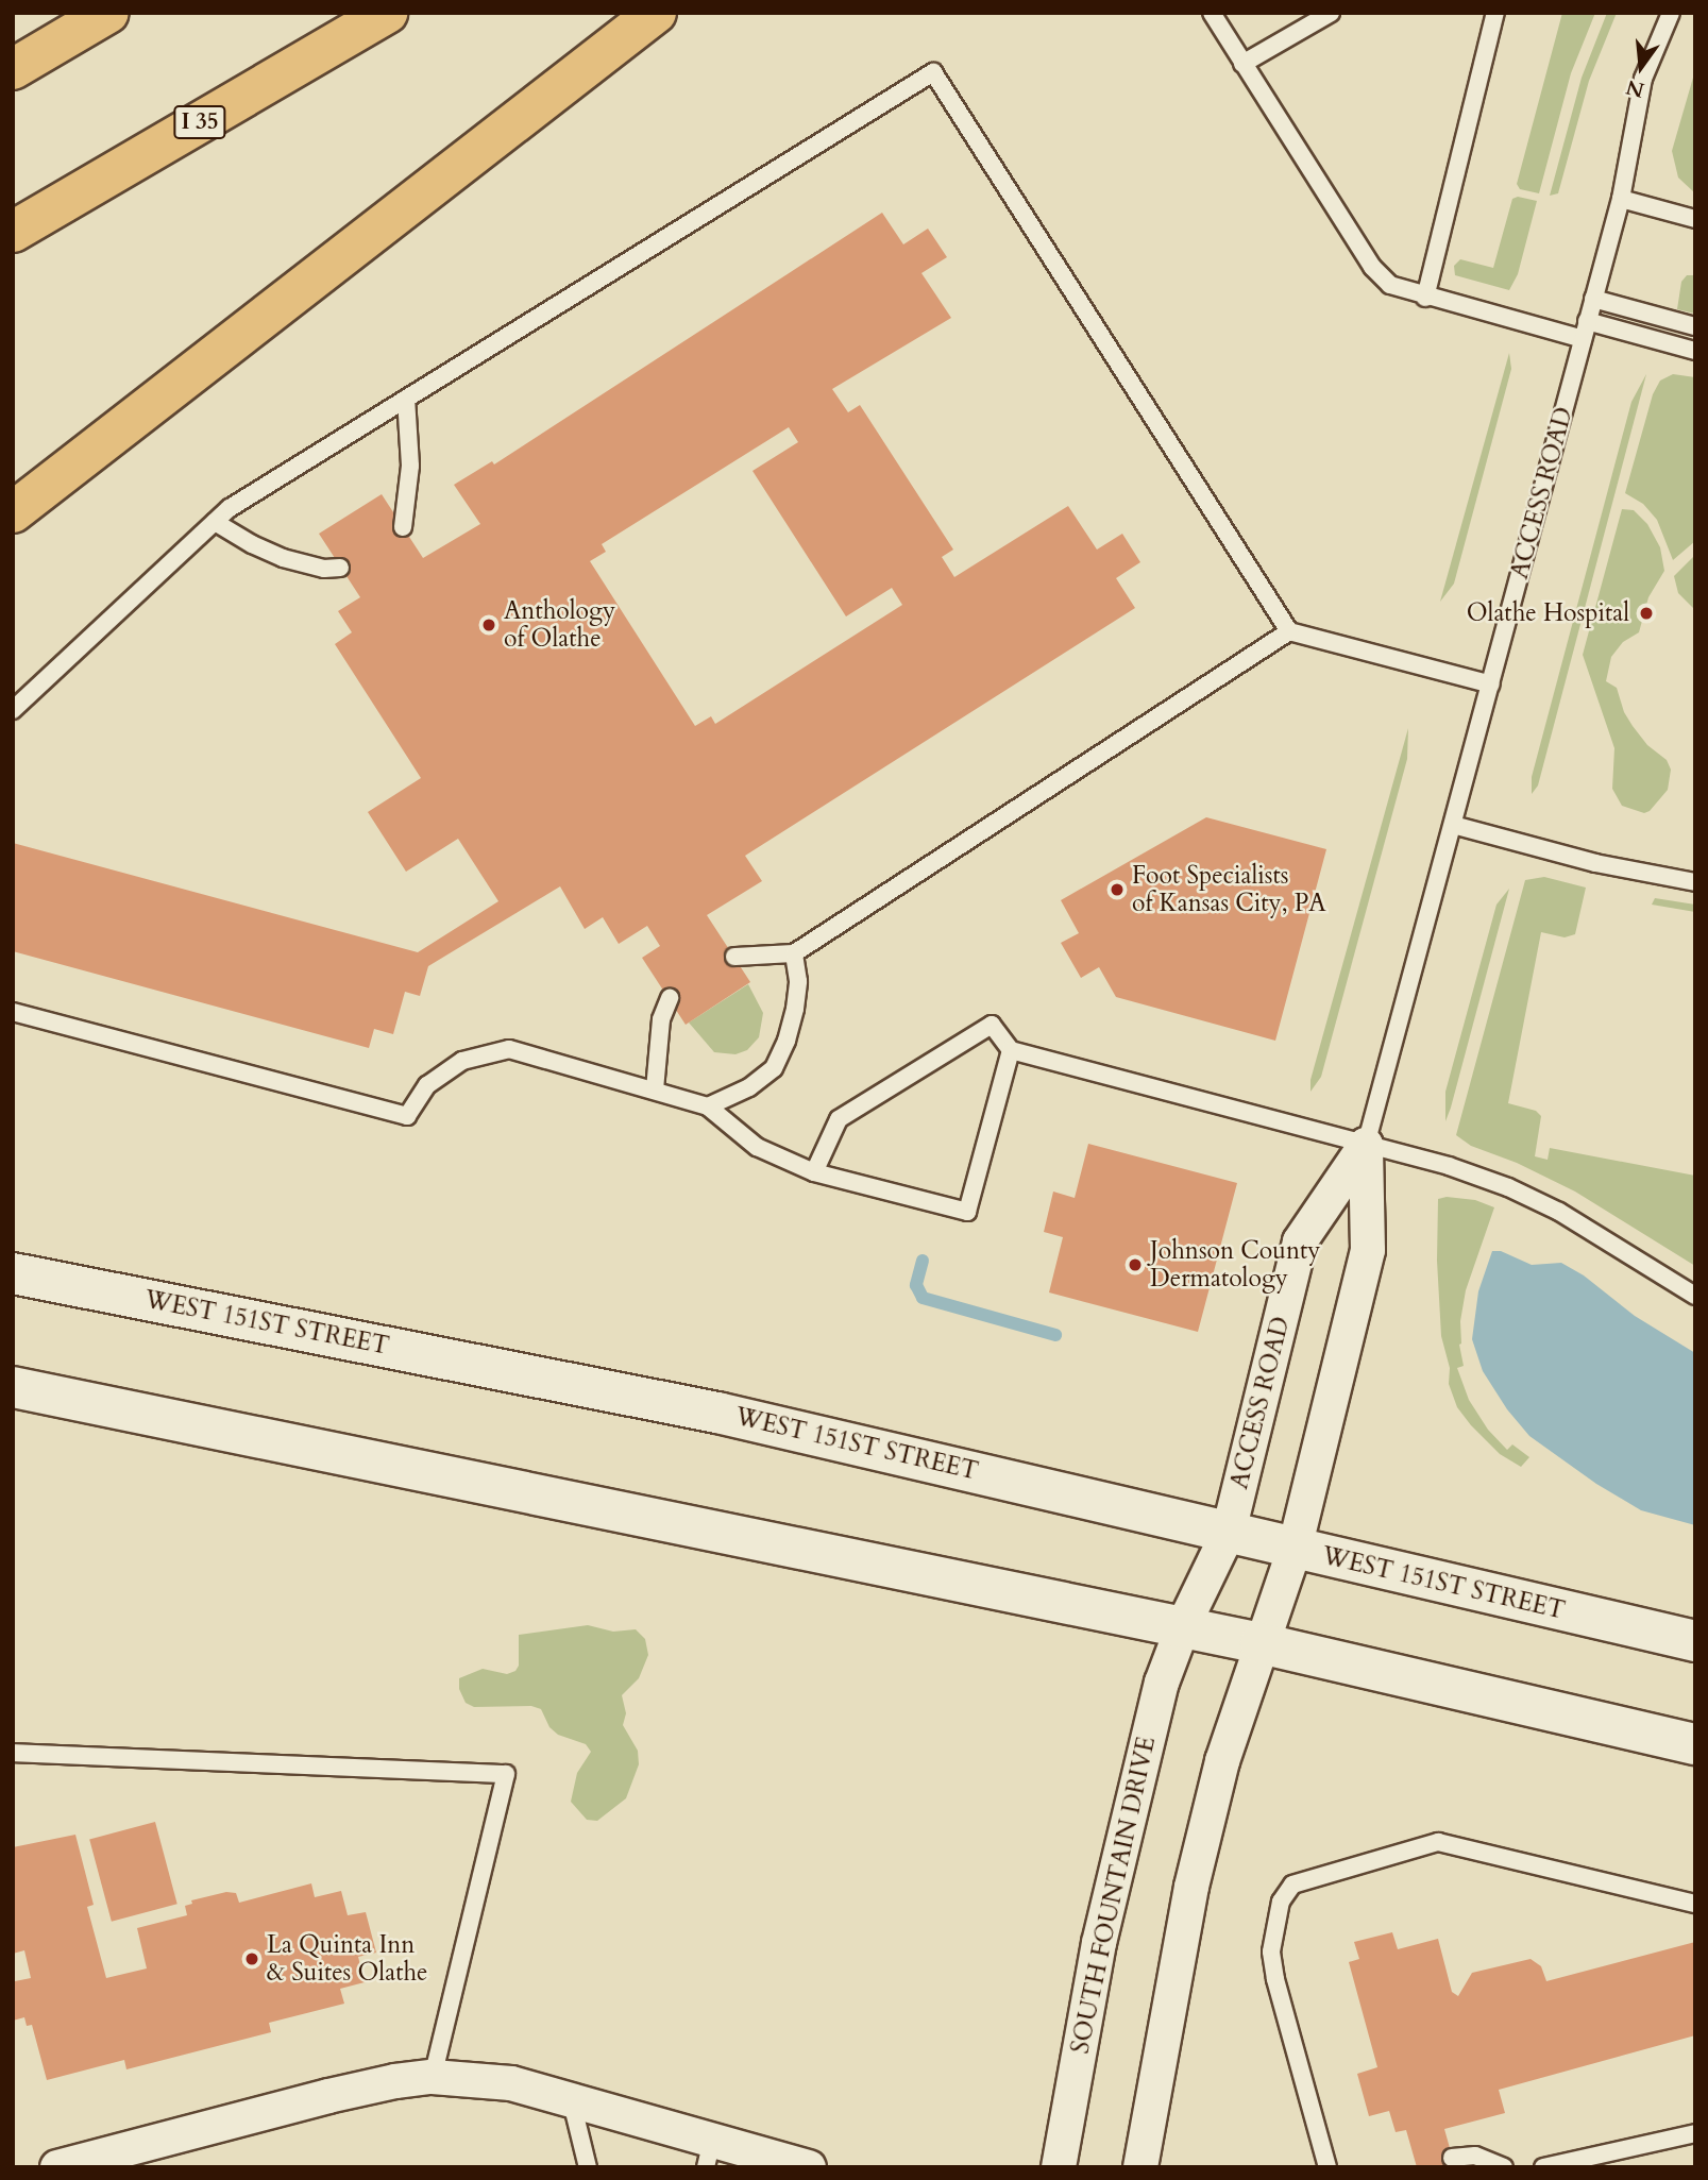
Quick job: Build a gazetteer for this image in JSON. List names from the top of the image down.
{
  "streets": {
    "highway": ["I 35"],
    "main road": ["WEST 151ST STREET"],
    "street": ["ACCESS ROAD", "SOUTH FOUNTAIN DRIVE"]
  },
  "crossings": [
    ["ACCESS ROAD", "WEST 151ST STREET"],
    ["ACCESS ROAD", "SOUTH FOUNTAIN DRIVE"]
  ],
  "places": [
    "Olathe Hospital",
    "Anthology of Olathe",
    "Foot Specialists of Kansas City, PA",
    "Johnson County Dermatology",
    "La Quinta Inn & Suites Olathe"
  ],
  "north": "bottom"
}
